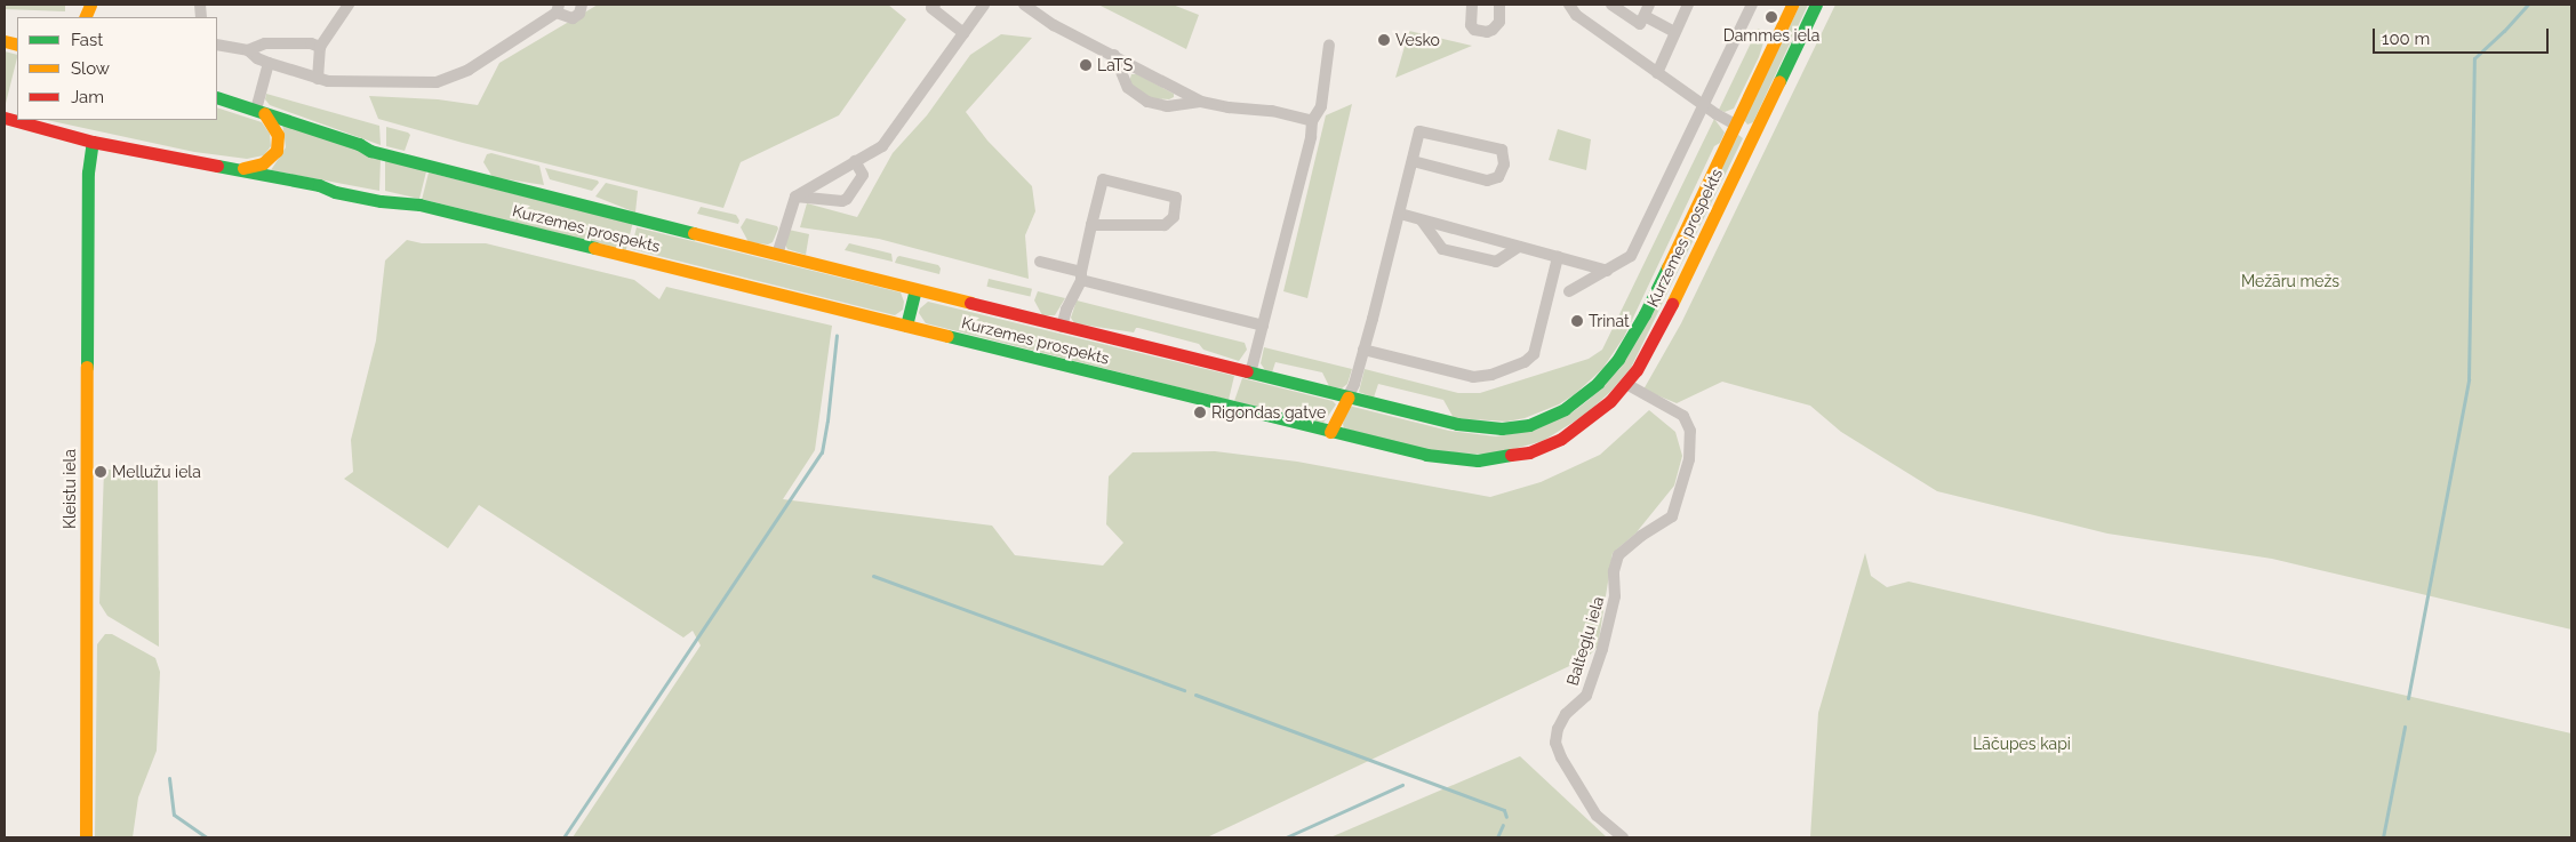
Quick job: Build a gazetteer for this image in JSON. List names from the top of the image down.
{
  "streets": {
    "main road": ["Kurzemes prospekts", "Kleistu iela"],
    "street": ["Baltegļu iela"]
  },
  "crossings": [
    ["Kurzemes prospekts", "Kleistu iela"],
    ["Kurzemes prospekts", "Baltegļu iela"]
  ],
  "parks": ["Mežāru mežs", "Lāčupes kapi"],
  "places": [
    "Dammes iela",
    "Vesko",
    "LaTS",
    "Trinat",
    "Rigondas gatve",
    "Mellužu iela"
  ],
  "legend": ["Fast", "Slow", "Jam"],
  "scale_bar": "100 m"
}
